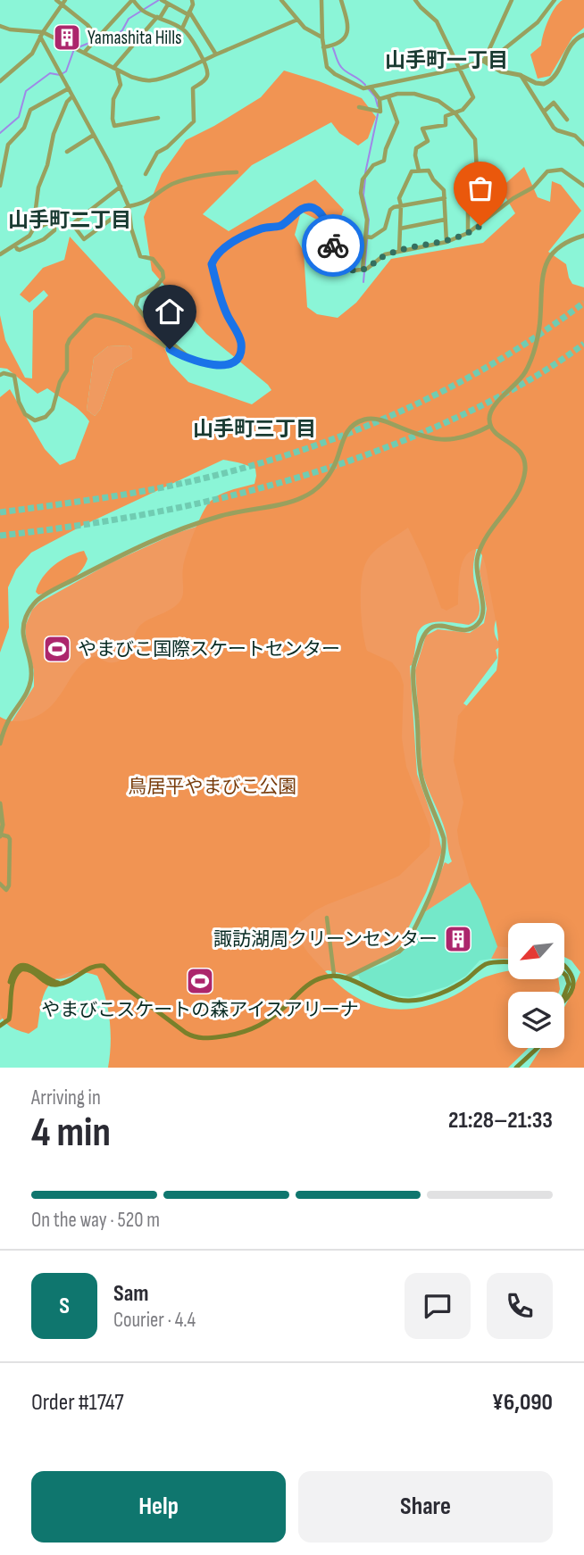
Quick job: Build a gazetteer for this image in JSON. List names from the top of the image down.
{
  "districts": ["山手町一丁目", "山手町二丁目", "山手町三丁目"],
  "parks": ["鳥居平やまびこ公園"],
  "places": {
    "building": ["Yamashita Hills", "諏訪湖周クリーンセンター"],
    "sports": ["やまびこ国際スケートセンター", "やまびこスケートの森アイスアリーナ"]
  },
  "north": "bottom left",
  "page": {
    "heading": ["4 min", "Arriving in", "21:28–21:33"],
    "panel": [
      "Sam",
      "Courier · 4.4",
      "Order #1747",
      "¥6,090"
    ],
    "bar": "On the way · 520 m",
    "round": "S",
    "buttons": ["Help", "Share"]
  }
}
